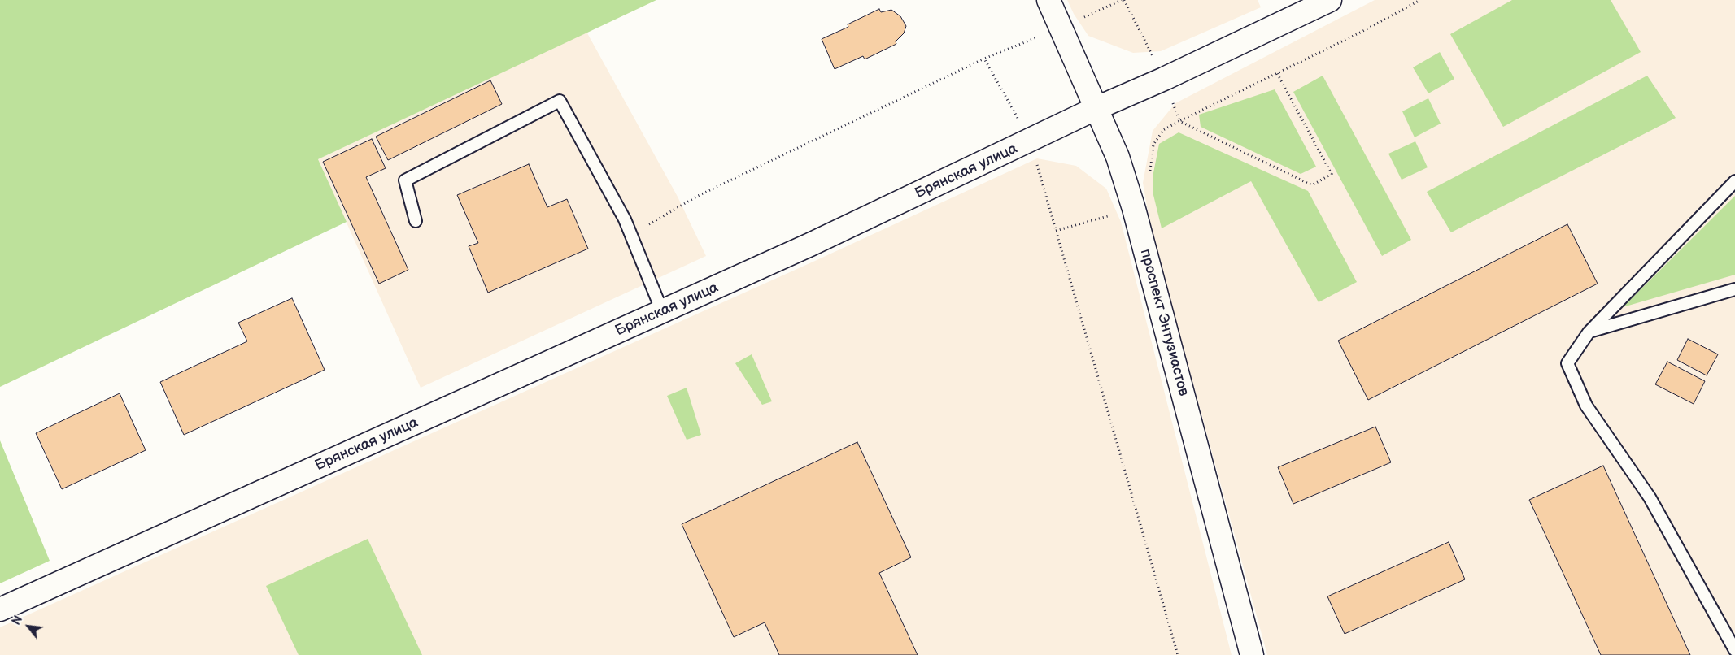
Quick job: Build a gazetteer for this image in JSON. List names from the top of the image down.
{
  "streets": {
    "street": ["Брянская улица", "проспект Энтузиастов"]
  },
  "crossings": [
    ["Брянская улица", "проспект Энтузиастов"]
  ],
  "north": "top left"
}
